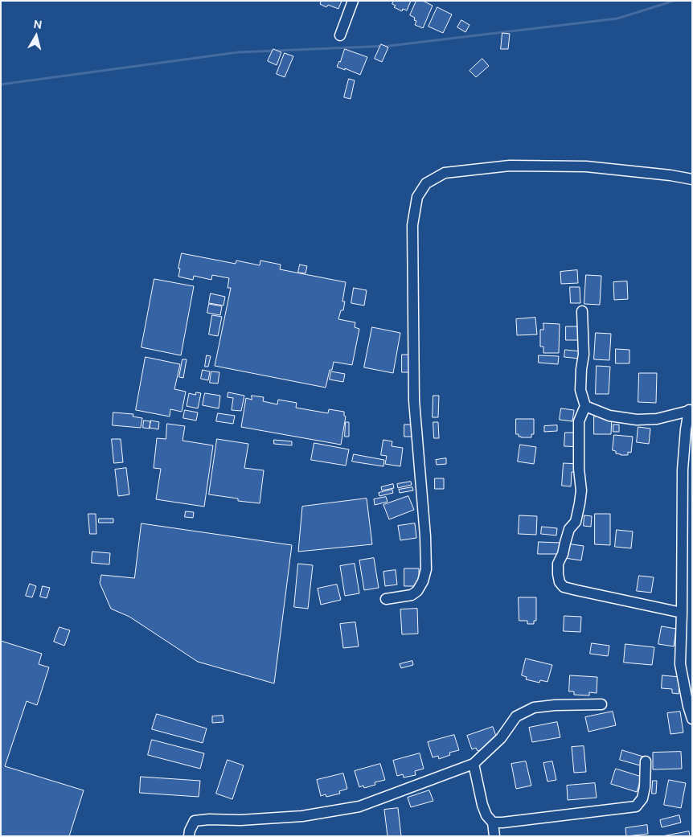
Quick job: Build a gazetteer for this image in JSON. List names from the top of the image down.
{
  "north": "top"
}
